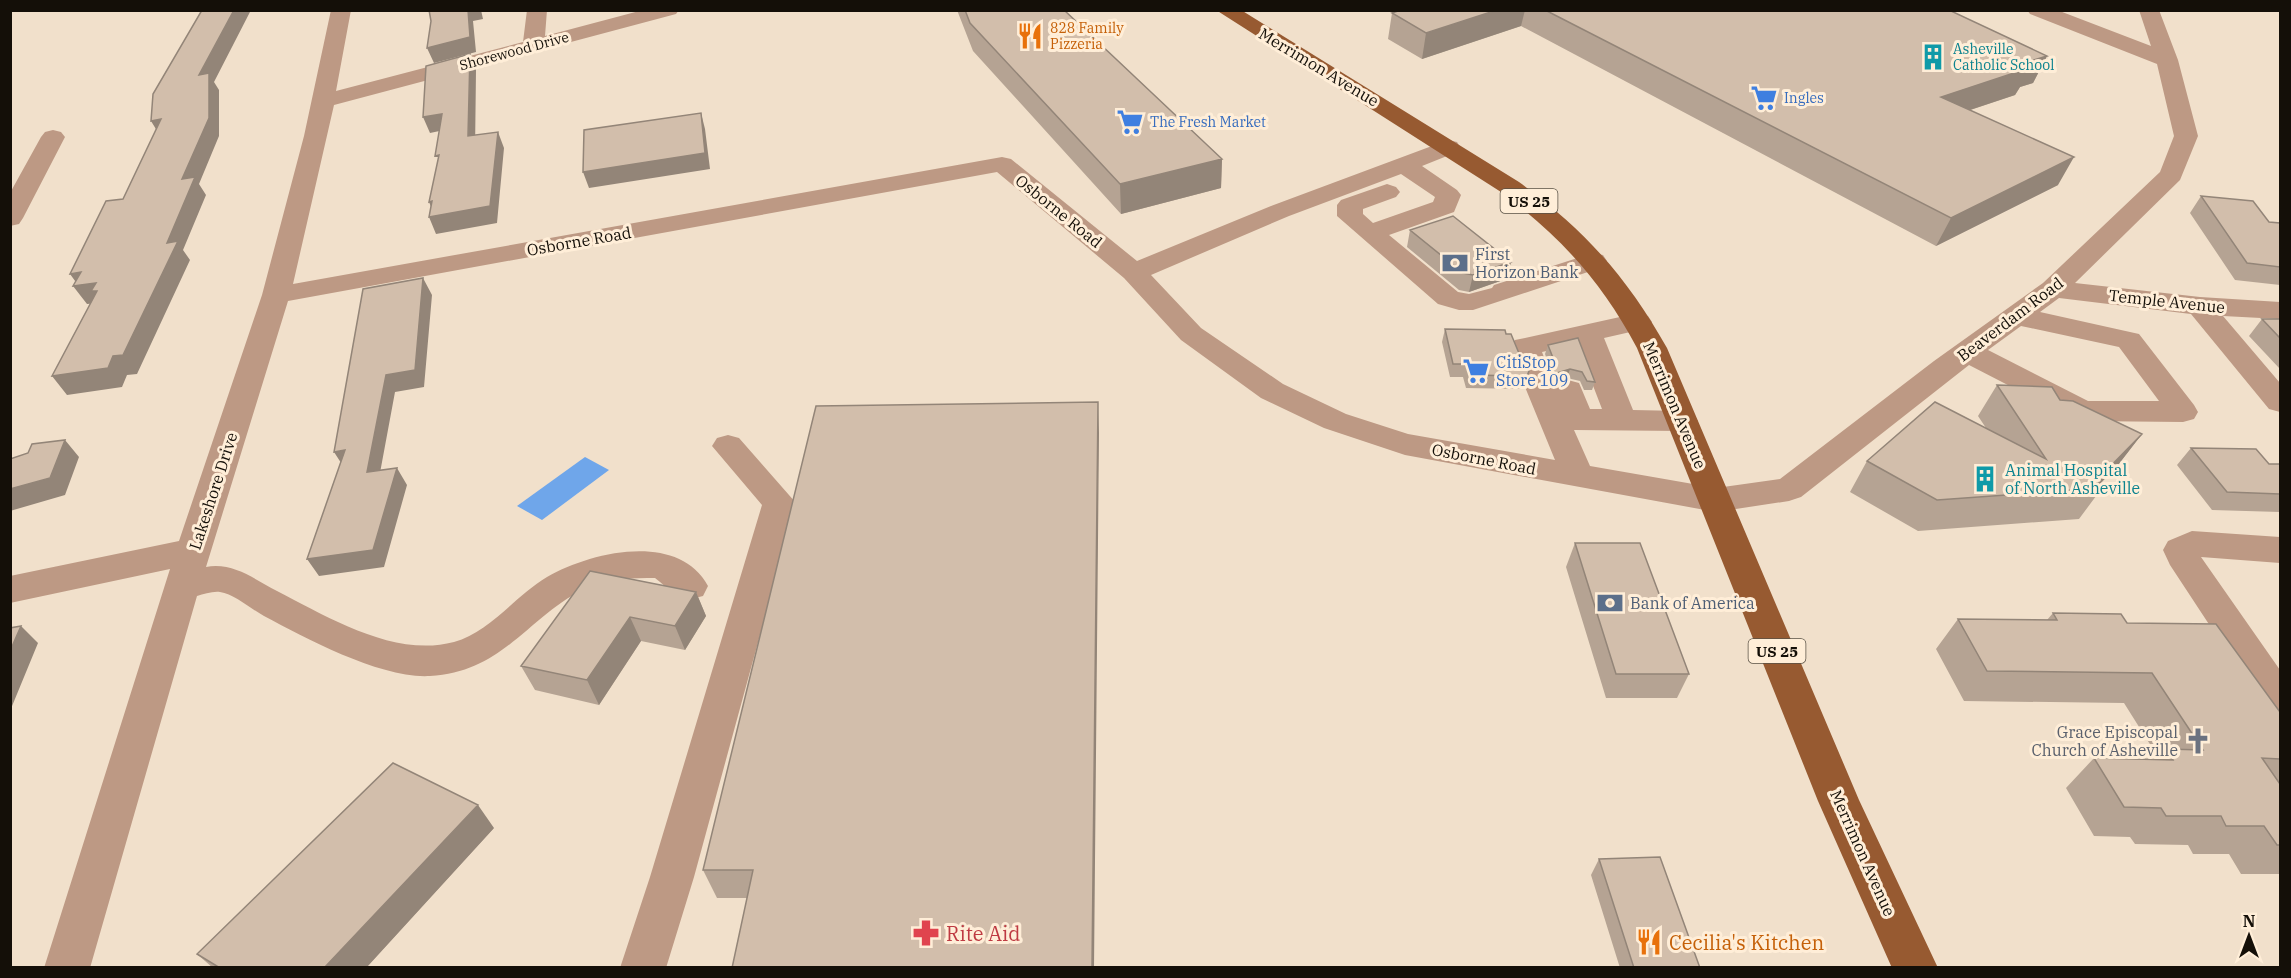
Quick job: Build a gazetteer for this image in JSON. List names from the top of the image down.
{
  "streets": {
    "main road": ["Merrimon Avenue", "US 25"],
    "street": [
      "Shorewood Drive",
      "Osborne Road",
      "Temple Avenue",
      "Beaverdam Road",
      "Lakeshore Drive"
    ]
  },
  "crossings": [
    ["Shorewood Drive", "Lakeshore Drive"],
    ["Merrimon Avenue", "Osborne Road"],
    ["Merrimon Avenue", "Beaverdam Road"],
    ["Osborne Road", "Beaverdam Road"],
    ["Osborne Road", "Lakeshore Drive"],
    ["Temple Avenue", "Beaverdam Road"]
  ],
  "places": {
    "restaurant": ["828 Family Pizzeria", "Cecilia's Kitchen"],
    "building": ["Asheville Catholic School", "Animal Hospital of North Asheville"],
    "supermarket": ["Ingles", "The Fresh Market", "CitiStop Store 109"],
    "bank": ["First Horizon Bank", "Bank of America"],
    "church": ["Grace Episcopal Church of Asheville"],
    "pharmacy": ["Rite Aid"]
  },
  "north": "top"
}
